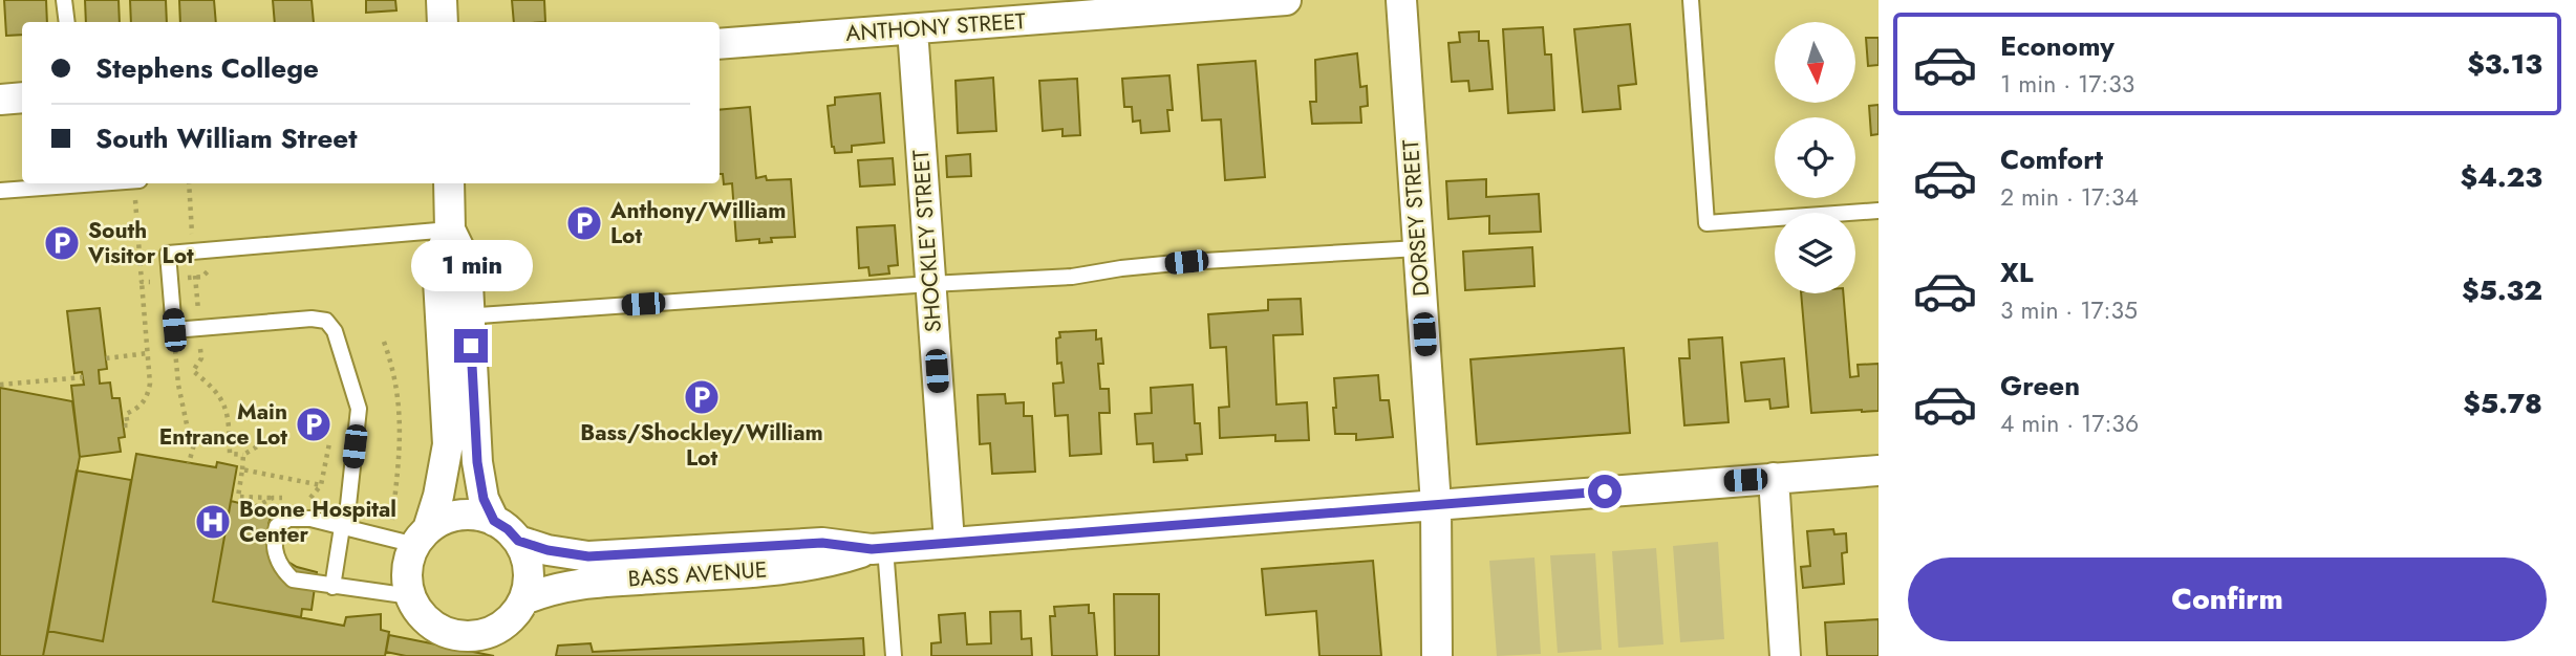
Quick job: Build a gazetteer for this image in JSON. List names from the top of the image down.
{
  "streets": {
    "street": [
      "ANTHONY STREET",
      "DORSEY STREET",
      "SHOCKLEY STREET",
      "BASS AVENUE"
    ]
  },
  "crossings": [
    ["ANTHONY STREET", "SHOCKLEY STREET"],
    ["DORSEY STREET", "BASS AVENUE"],
    ["SHOCKLEY STREET", "BASS AVENUE"]
  ],
  "places": {
    "parking": [
      "Anthony/William Lot",
      "South Visitor Lot",
      "Bass/Shockley/William Lot",
      "Main Entrance Lot"
    ],
    "hospital": ["Boone Hospital Center"]
  },
  "north": "bottom",
  "page": {
    "list": [
      {
        "name": "Economy",
        "note": "1 min · 17:33",
        "value": "$3.13"
      },
      {
        "name": "Comfort",
        "note": "2 min · 17:34",
        "value": "$4.23"
      },
      {
        "name": "XL",
        "note": "3 min · 17:35",
        "value": "$5.32"
      },
      {
        "name": "Green",
        "note": "4 min · 17:36",
        "value": "$5.78"
      }
    ],
    "banner": ["Stephens College", "South William Street"],
    "bubble": "1 min",
    "buttons": "Confirm"
  }
}
